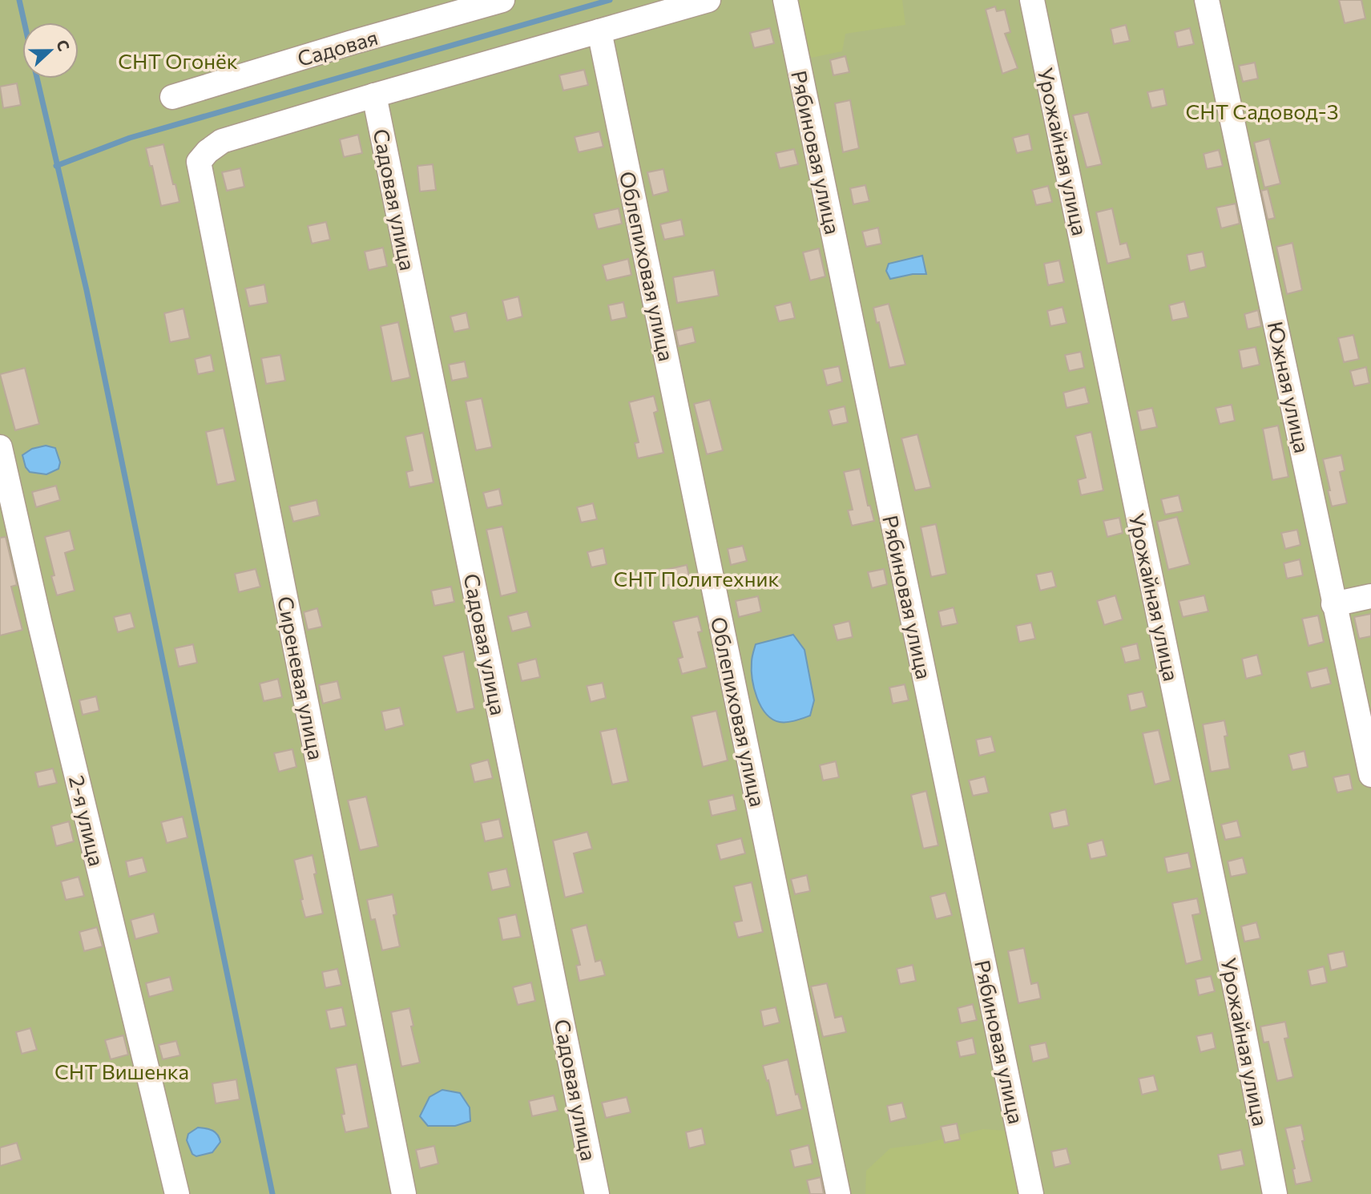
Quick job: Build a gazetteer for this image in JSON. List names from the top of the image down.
{
  "streets": {
    "street": [
      "Садовая",
      "Урожайная улица",
      "Рябиновая улица",
      "Садовая улица",
      "Облепиховая улица",
      "Южная улица",
      "Сиреневая улица",
      "2-я улица"
    ]
  },
  "crossings": [
    ["Садовая улица", "Сиреневая улица"]
  ],
  "parks": [
    "СНТ Огонёк",
    "СНТ Садовод-3",
    "СНТ Политехник",
    "СНТ Вишенка"
  ],
  "north": "right"
}
